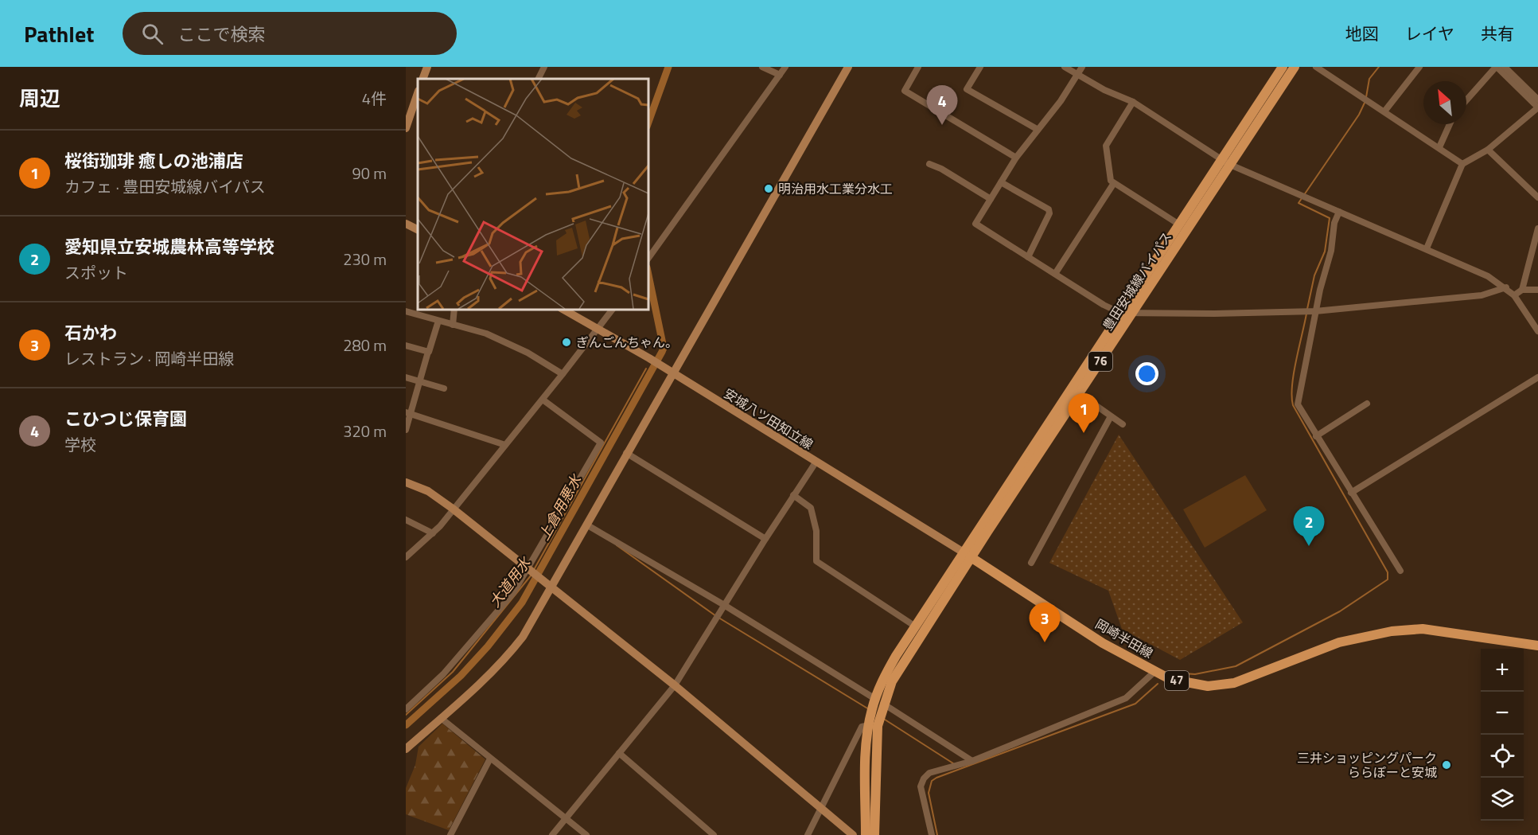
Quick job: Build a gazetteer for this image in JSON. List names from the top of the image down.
{
  "streets": {
    "main road": [
      "豊田安城線バイパス",
      "76",
      "岡崎半田線",
      "47"
    ],
    "street": ["安城八ツ田知立線"]
  },
  "crossings": [
    ["豊田安城線バイパス", "安城八ツ田知立線"],
    ["豊田安城線バイパス", "岡崎半田線"],
    ["安城八ツ田知立線", "岡崎半田線"]
  ],
  "water": ["上倉用悪水", "大道用水"],
  "places": ["明治用水工業分水工", "ぎんごんちゃん。", "三井ショッピングパーク ららぽーと安城"],
  "north": "top left",
  "page": {
    "header": "Pathlet",
    "search": "ここで検索",
    "nav": ["地図", "レイヤ", "共有"],
    "heading": ["周辺", "4件"],
    "pins": [
      "4",
      "1",
      "2",
      "3"
    ],
    "list": [
      {
        "mark": "1",
        "name": "桜街珈琲 癒しの池浦店",
        "note": "カフェ · 豊田安城線バイパス",
        "value": "90 m"
      },
      {
        "mark": "2",
        "name": "愛知県立安城農林高等学校",
        "note": "スポット",
        "value": "230 m"
      },
      {
        "mark": "3",
        "name": "石かわ",
        "note": "レストラン · 岡崎半田線",
        "value": "280 m"
      },
      {
        "mark": "4",
        "name": "こひつじ保育園",
        "note": "学校",
        "value": "320 m"
      }
    ],
    "map_buttons": ["+", "−"]
  }
}
